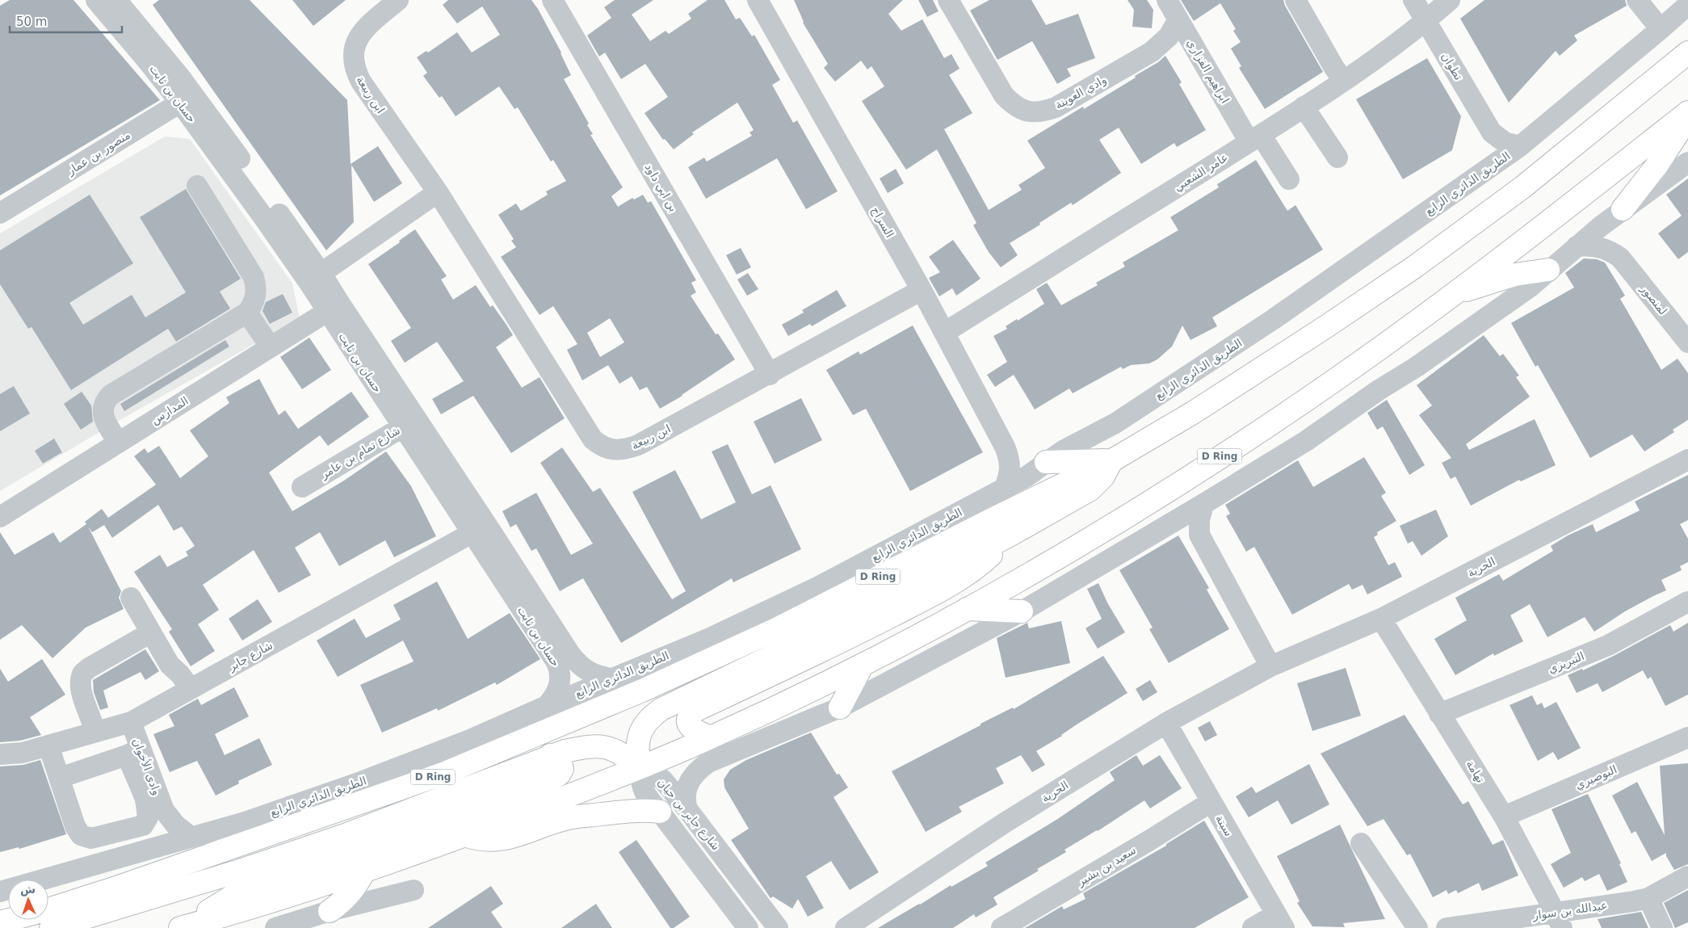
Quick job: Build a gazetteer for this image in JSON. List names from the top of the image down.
{
  "streets": {
    "main road": ["الطريق الدائري الرابع", "D Ring"],
    "street": [
      "تطوان",
      "ابراهيم الفزاري",
      "وادي العوينة",
      "حسان بن ثابت",
      "ابن ربيعة",
      "منصور بن عمار",
      "عامر الشعبي",
      "بن ابي داود",
      "السراج",
      "لمنصور",
      "المدارس",
      "شارع تمام بن عامر",
      "الحرية",
      "شارع جابر",
      "التبريزي",
      "وادى الأخوان",
      "تهامة",
      "البوصيري",
      "شارع جابر بن حيان",
      "سبتة",
      "سعيد بن بشير",
      "عبدالله بن سوار"
    ]
  },
  "crossings": [
    ["تطوان", "عامر الشعبي"],
    ["تطوان", "الطريق الدائري الرابع"],
    ["ابراهيم الفزاري", "وادي العوينة"],
    ["ابراهيم الفزاري", "عامر الشعبي"],
    ["حسان بن ثابت", "منصور بن عمار"],
    ["حسان بن ثابت", "الطريق الدائري الرابع"],
    ["حسان بن ثابت", "المدارس"],
    ["حسان بن ثابت", "شارع تمام بن عامر"],
    ["حسان بن ثابت", "شارع جابر"],
    ["ابن ربيعة", "بن ابي داود"],
    ["ابن ربيعة", "السراج"],
    ["عامر الشعبي", "السراج"],
    ["الطريق الدائري الرابع", "السراج"],
    ["الطريق الدائري الرابع", "وادى الأخوان"],
    ["D Ring", "شارع جابر بن حيان"],
    ["الحرية", "تهامة"],
    ["الحرية", "سبتة"],
    ["شارع جابر", "وادى الأخوان"],
    ["التبريزي", "تهامة"],
    ["تهامة", "البوصيري"],
    ["تهامة", "عبدالله بن سوار"],
    ["سبتة", "سعيد بن بشير"]
  ],
  "scale_bar": "50 m",
  "north": "top"
}
